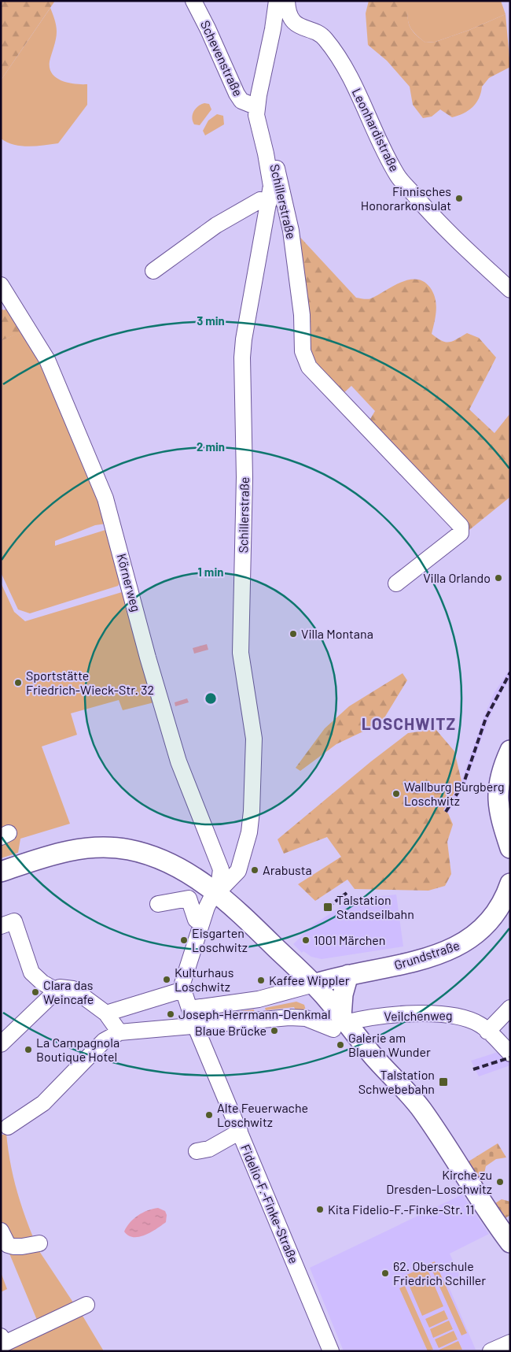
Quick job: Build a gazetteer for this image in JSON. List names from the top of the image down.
{
  "streets": {
    "main road": ["Grundstraße"],
    "street": [
      "Schevenstraße",
      "Leonhardistraße",
      "Schillerstraße",
      "Körnerweg",
      "Veilchenweg",
      "Fidelio-F.-Finke-Straße"
    ]
  },
  "crossings": [
    ["Schevenstraße", "Schillerstraße"],
    ["Schillerstraße", "Körnerweg"],
    ["Schillerstraße", "Fidelio-F.-Finke-Straße"]
  ],
  "districts": ["LOSCHWITZ"],
  "places": {
    "other": [
      "Finnisches Honorarkonsulat",
      "Villa Orlando",
      "Villa Montana",
      "Sportstätte Friedrich-Wieck-Str. 32",
      "Wallburg Burgberg Loschwitz",
      "Arabusta",
      "Eisgarten Loschwitz",
      "1001 Märchen",
      "Kulturhaus Loschwitz",
      "Kaffee Wippler",
      "Clara das Weincafe",
      "Joseph-Herrmann-Denkmal",
      "Blaue Brücke",
      "Galerie am Blauen Wunder",
      "La Campagnola Boutique Hotel",
      "Alte Feuerwache Loschwitz",
      "Kirche zu Dresden-Loschwitz",
      "Kita Fidelio-F.-Finke-Str. 11",
      "62. Oberschule Friedrich Schiller"
    ],
    "transit": ["Talstation Standseilbahn", "Talstation Schwebebahn"]
  },
  "rings": ["3 min", "2 min", "1 min"]
}
